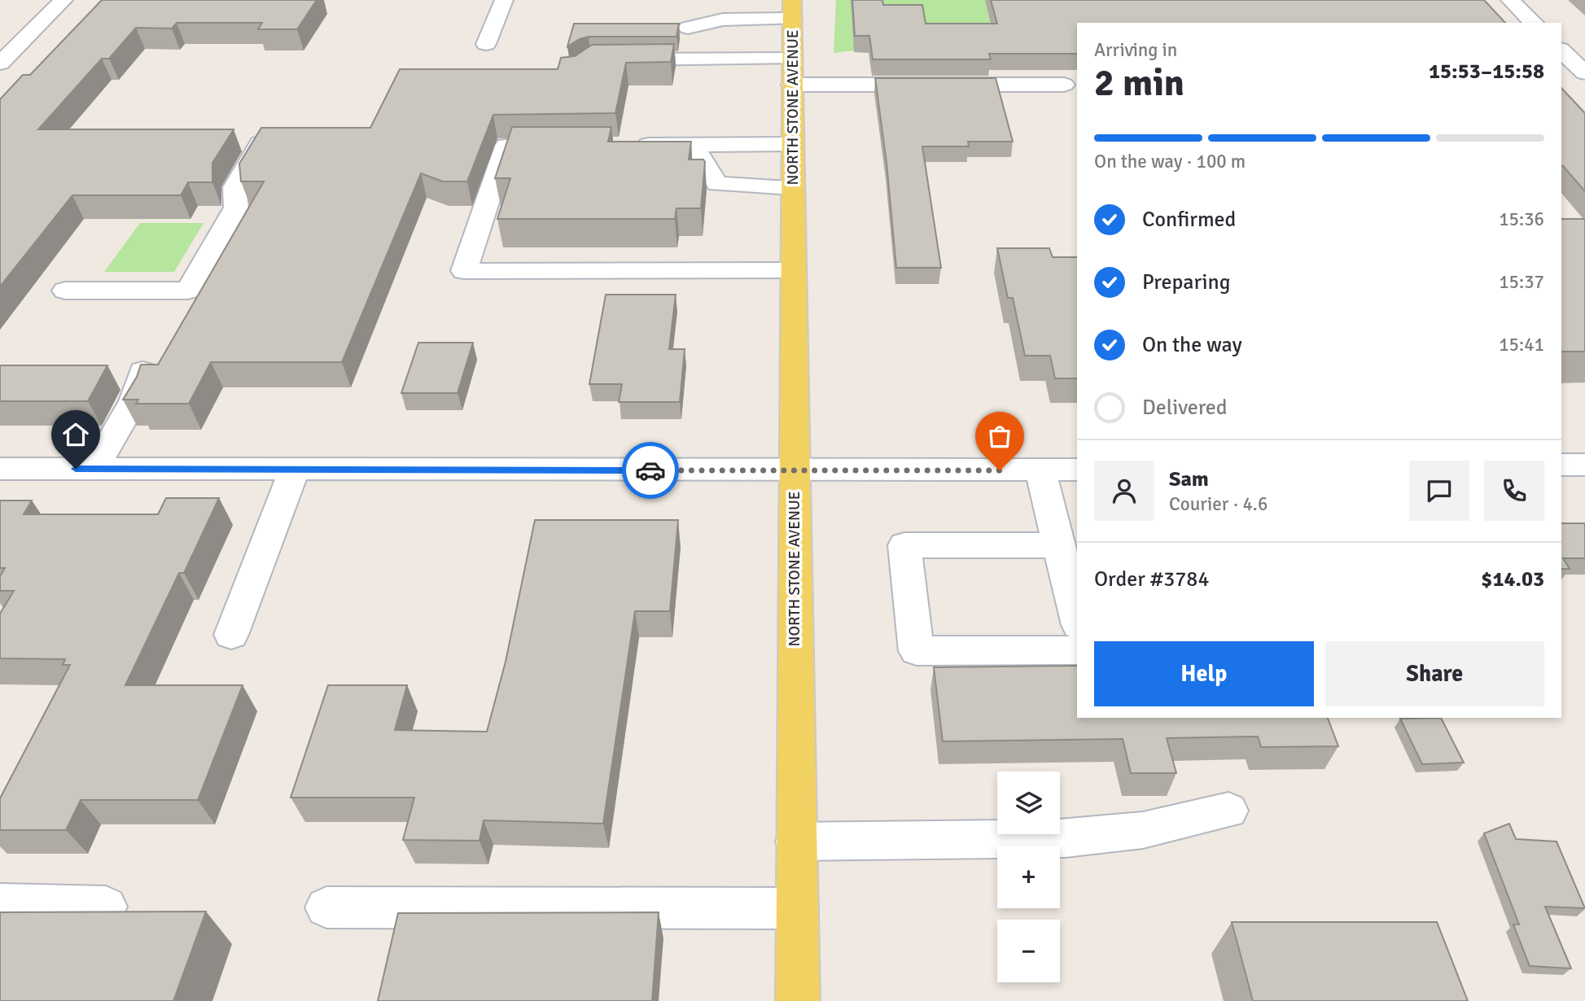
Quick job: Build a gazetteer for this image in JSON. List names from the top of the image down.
{
  "streets": {
    "main road": ["NORTH STONE AVENUE"]
  },
  "page": {
    "heading": ["2 min", "Arriving in", "15:53–15:58"],
    "panel": [
      "Sam",
      "Courier · 4.6",
      "Order #3784",
      "$14.03"
    ],
    "bar": "On the way · 100 m",
    "list": [
      ["Confirmed", "15:36"],
      ["Preparing", "15:37"],
      ["On the way", "15:41"],
      "Delivered"
    ],
    "buttons": ["Help", "Share"],
    "map_buttons": ["+", "−"]
  }
}
